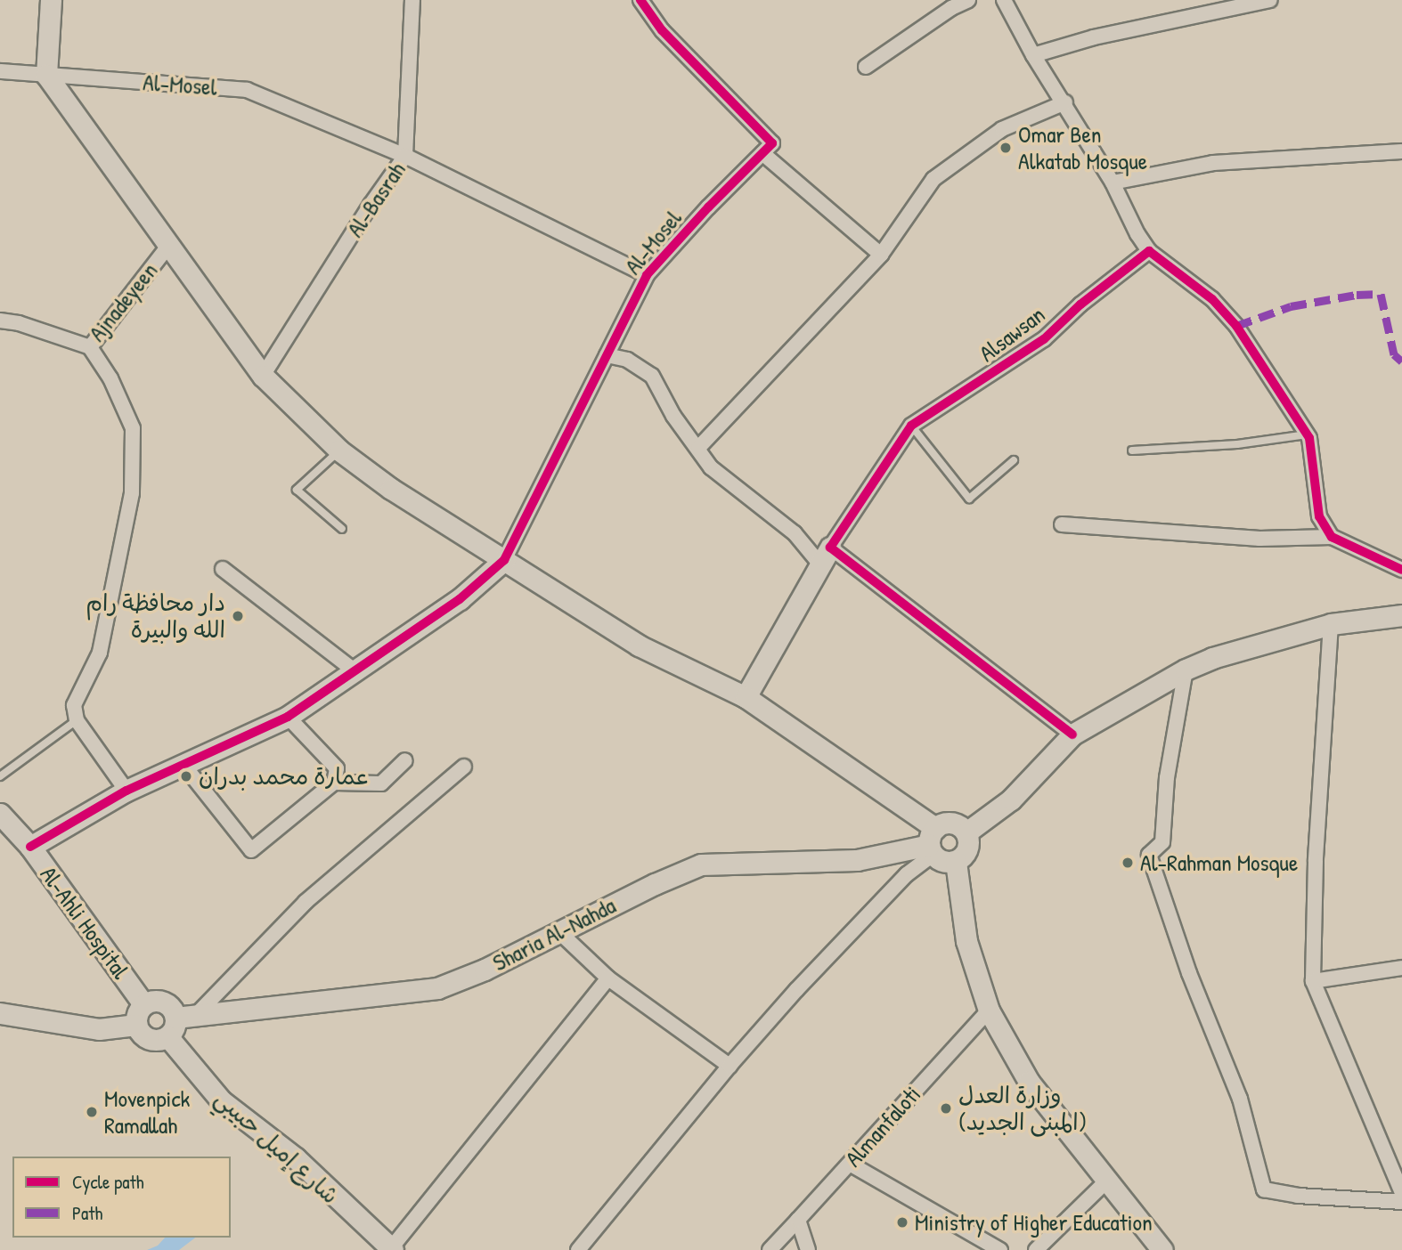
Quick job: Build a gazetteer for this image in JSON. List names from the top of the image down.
{
  "streets": {
    "street": [
      "Al-Mosel",
      "Al-Basrah",
      "Ajnadeyeen",
      "Alsawsan",
      "Al-Ahli Hospital",
      "Sharia Al-Nahda",
      "Almanfaloti",
      "شارع إميل حبيبي"
    ]
  },
  "crossings": [
    ["Al-Mosel", "Al-Basrah"],
    ["Al-Ahli Hospital", "Sharia Al-Nahda"],
    ["Al-Ahli Hospital", "شارع إميل حبيبي"],
    ["Sharia Al-Nahda", "شارع إميل حبيبي"]
  ],
  "places": [
    "Omar Ben Alkatab Mosque",
    "دار محافظة رام الله والبيرة",
    "عمارة محمد بدران",
    "Al-Rahman Mosque",
    "وزارة العدل (المبنى الجديد)",
    "Movenpick Ramallah",
    "Ministry of Higher Education"
  ],
  "legend": ["Cycle path", "Path"]
}
